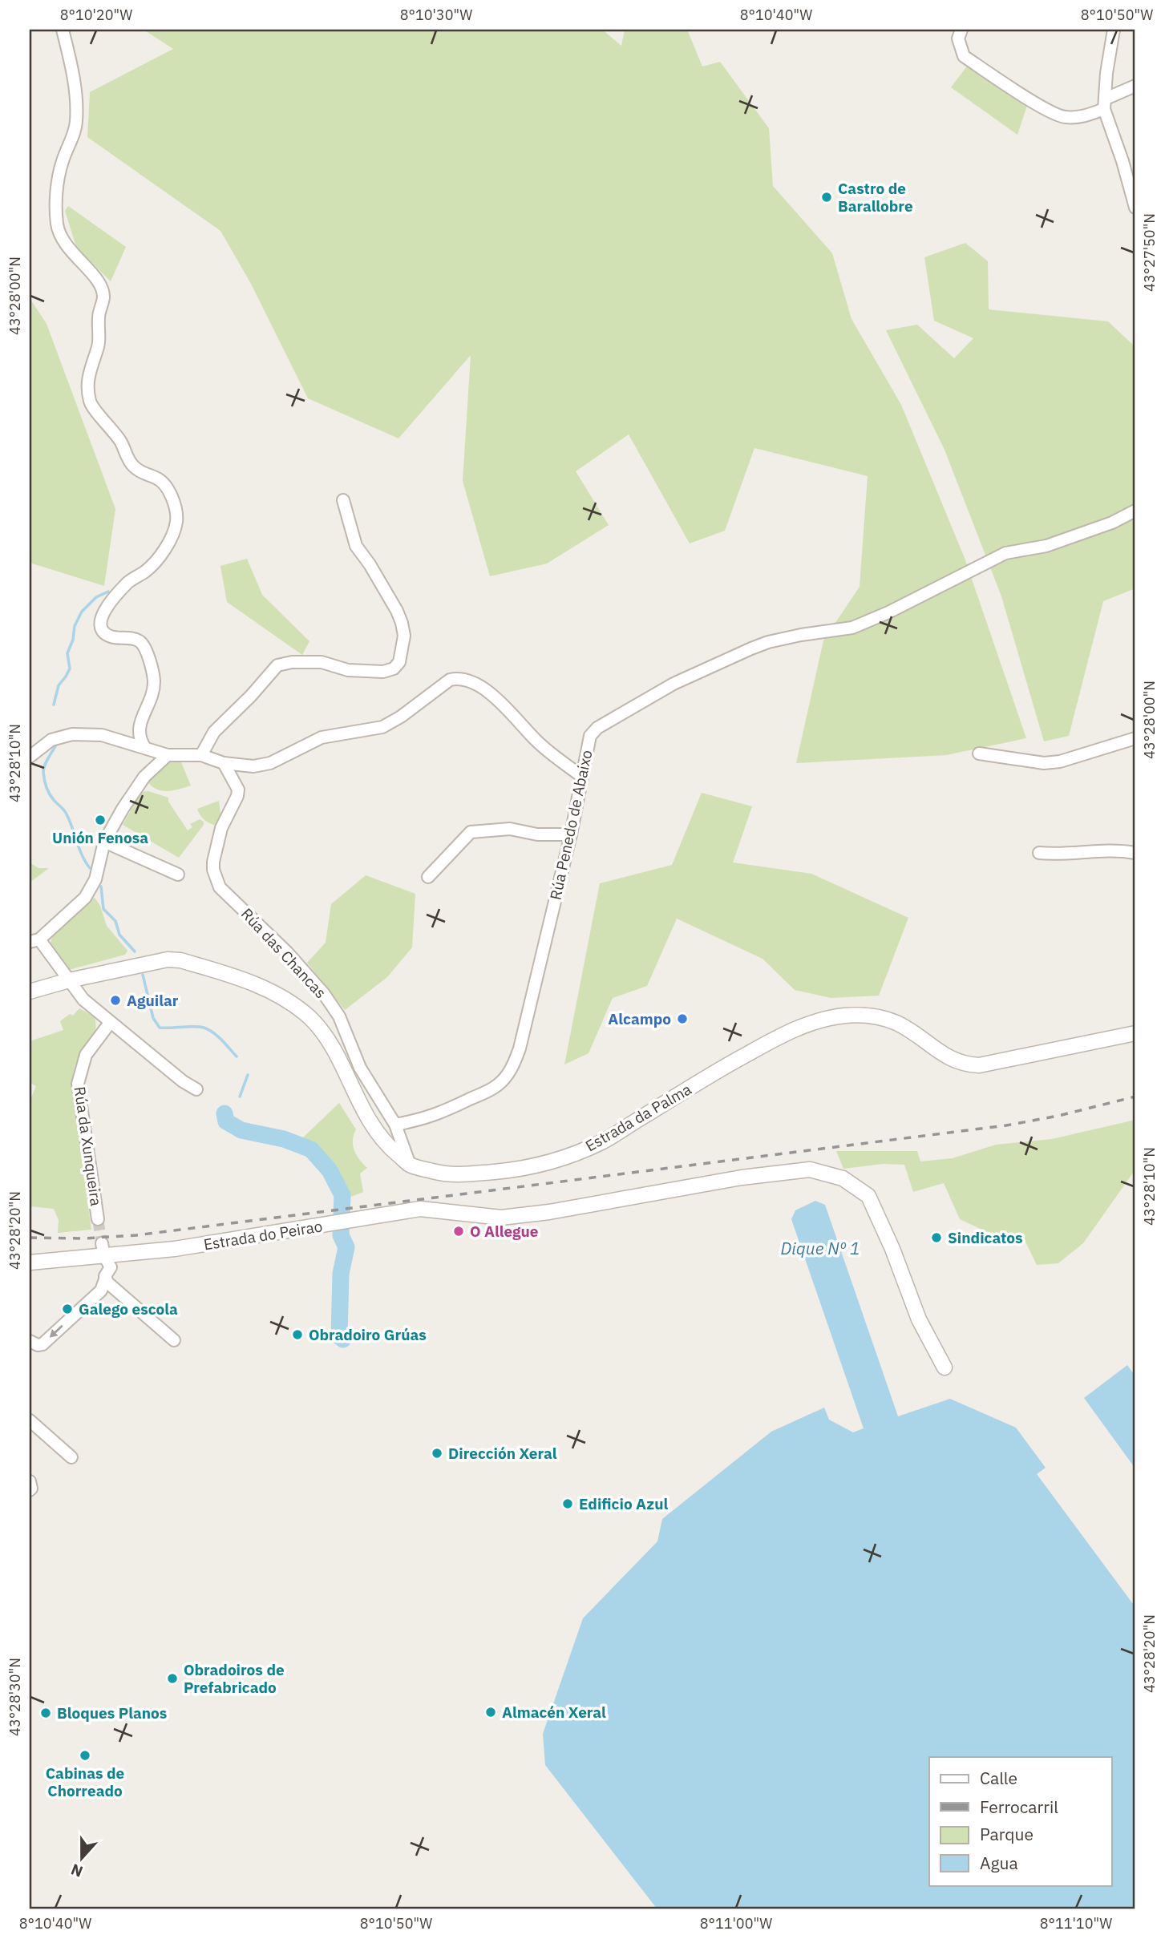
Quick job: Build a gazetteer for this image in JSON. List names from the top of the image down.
{
  "streets": {
    "street": [
      "Rúa Penedo de Abaixo",
      "Rúa das Chancas",
      "Estrada da Palma",
      "Rúa da Xunqueira",
      "Estrada do Peirao"
    ]
  },
  "crossings": [
    ["Rúa Penedo de Abaixo", "Rúa das Chancas"],
    ["Rúa das Chancas", "Estrada da Palma"]
  ],
  "water": ["Dique Nº 1"],
  "places": [
    "Castro de Barallobre",
    "Unión Fenosa",
    "Aguilar",
    "Alcampo",
    "O Allegue",
    "Sindicatos",
    "Galego escola",
    "Obradoiro Grúas",
    "Dirección Xeral",
    "Edificio Azul",
    "Obradoiros de Prefabricado",
    "Almacén Xeral",
    "Bloques Planos",
    "Cabinas de Chorreado"
  ],
  "legend": [
    "Calle",
    "Ferrocarril",
    "Parque",
    "Agua"
  ],
  "north": "bottom",
  "coordinates": [
    "8°10'20\"W",
    "8°10'30\"W",
    "8°10'40\"W",
    "8°10'50\"W",
    "43°27'50\"N",
    "43°28'00\"N",
    "43°28'10\"N",
    "43°28'20\"N",
    "43°28'30\"N",
    "8°11'00\"W",
    "8°11'10\"W"
  ]
}
